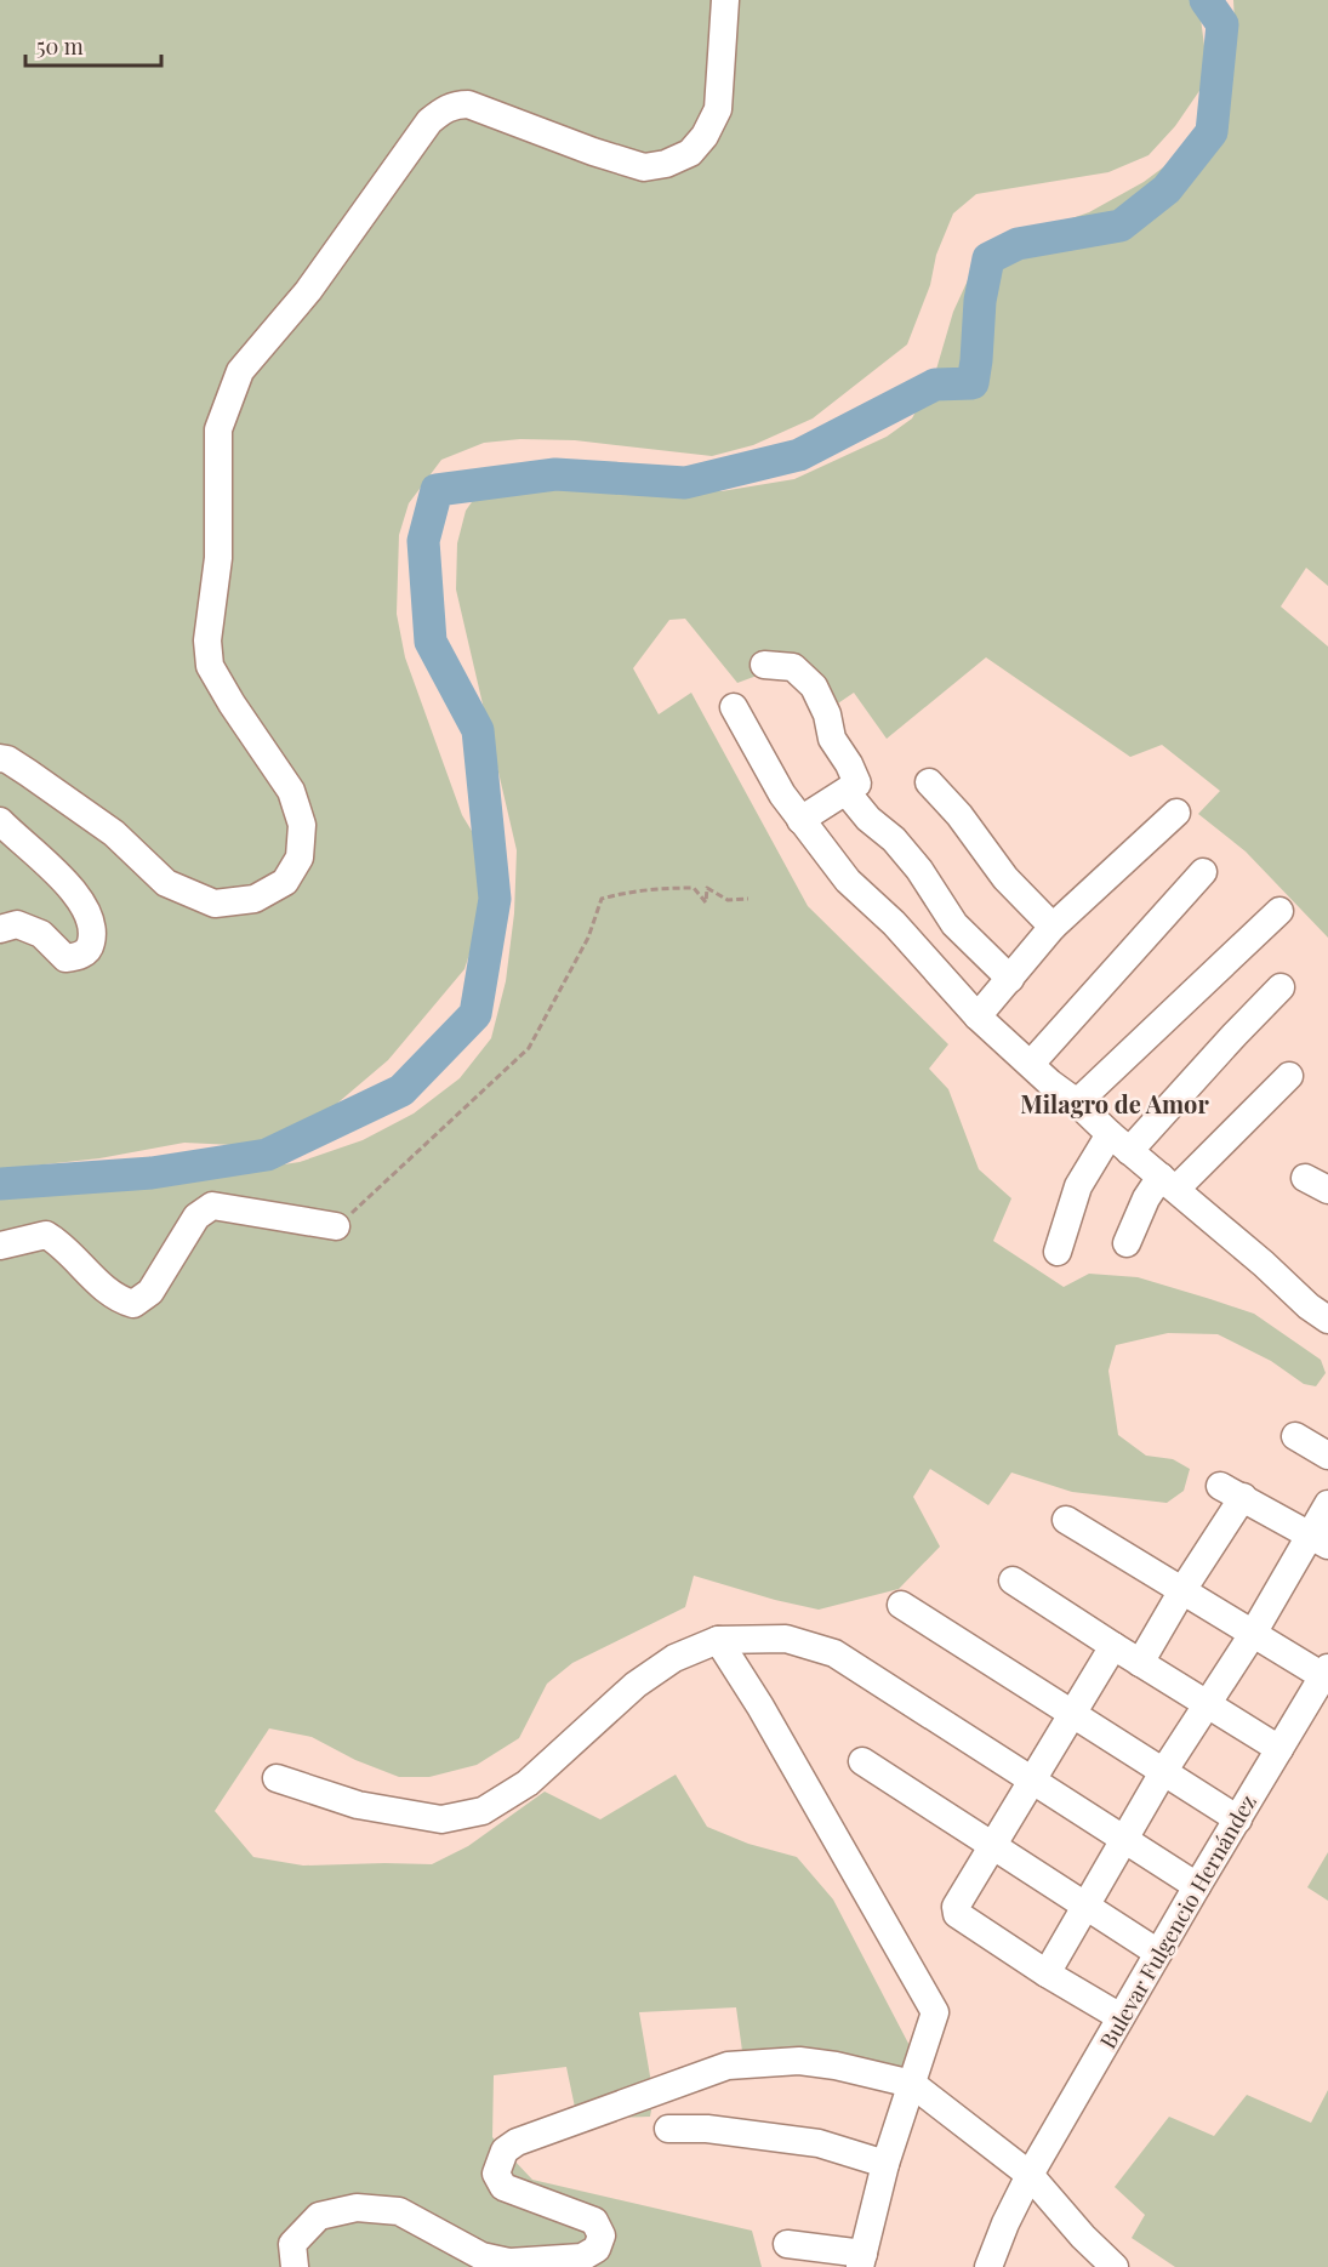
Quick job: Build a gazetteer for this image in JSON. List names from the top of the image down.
{
  "streets": {
    "street": ["Bulevar Fulgencio Hernández"]
  },
  "districts": ["Milagro de Amor"],
  "scale_bar": "50 m"
}
